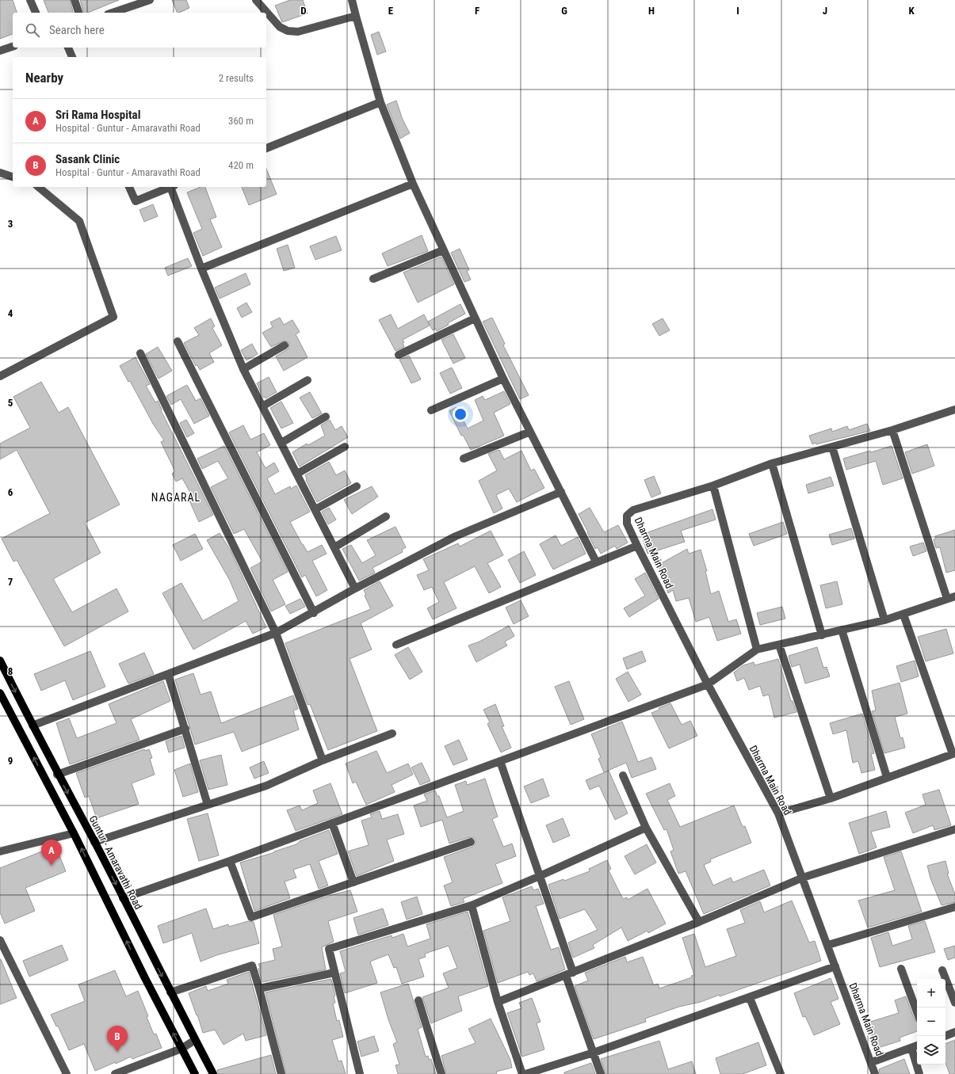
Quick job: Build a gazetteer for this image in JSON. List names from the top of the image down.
{
  "streets": {
    "main road": ["Guntur - Amaravathi Road"],
    "street": ["Dharma Main Road"]
  },
  "districts": ["NAGARAL"],
  "page": {
    "search": "Search here",
    "heading": ["Nearby", "2 results"],
    "list": [
      {
        "mark": "A",
        "name": "Sri Rama Hospital",
        "note": "Hospital · Guntur - Amaravathi Road",
        "value": "360 m"
      },
      {
        "mark": "B",
        "name": "Sasank Clinic",
        "note": "Hospital · Guntur - Amaravathi Road",
        "value": "420 m"
      }
    ],
    "pins": ["A", "B"],
    "map_buttons": ["+", "−"]
  },
  "grid": {
    "columns": [
      "D",
      "E",
      "F",
      "G",
      "H",
      "I",
      "J",
      "K"
    ],
    "rows": [
      "3",
      "4",
      "5",
      "6",
      "7",
      "8",
      "9"
    ]
  }
}
